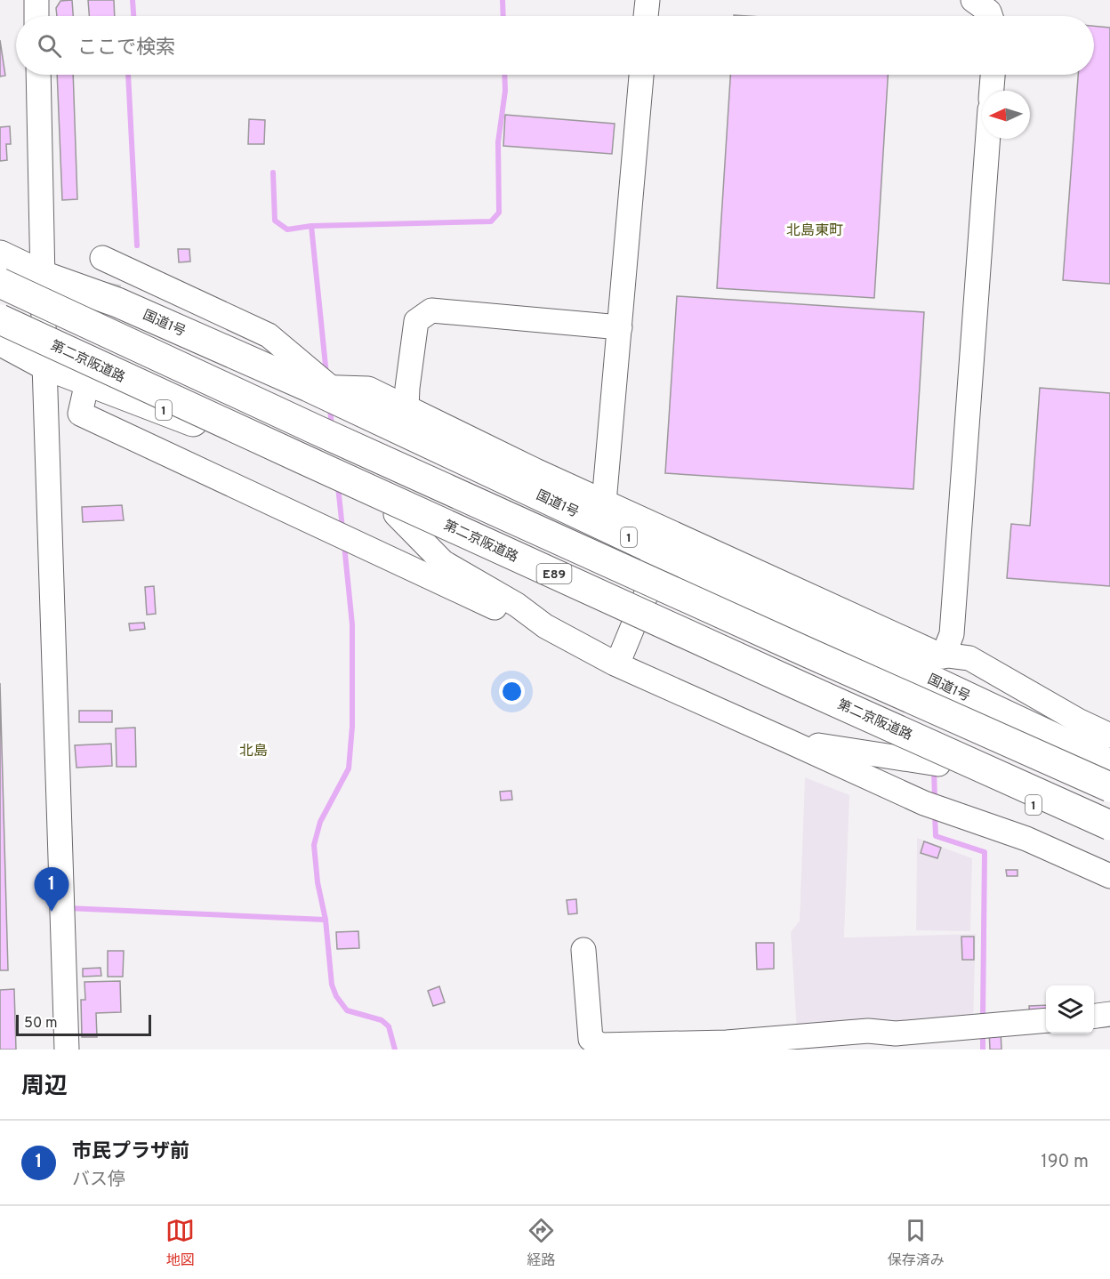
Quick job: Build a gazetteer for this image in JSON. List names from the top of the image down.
{
  "streets": {
    "highway": [
      "国道1号",
      "第二京阪道路",
      "1",
      "E89"
    ]
  },
  "districts": ["北島東町", "北島"],
  "scale_bar": "50 m",
  "north": "left",
  "page": {
    "search": "ここで検索",
    "pins": "1",
    "scale": "50 m",
    "heading": "周辺",
    "list": [
      {
        "mark": "1",
        "name": "市民プラザ前",
        "note": "バス停",
        "value": "190 m"
      }
    ],
    "nav": ["地図", "経路", "保存済み"]
  }
}
